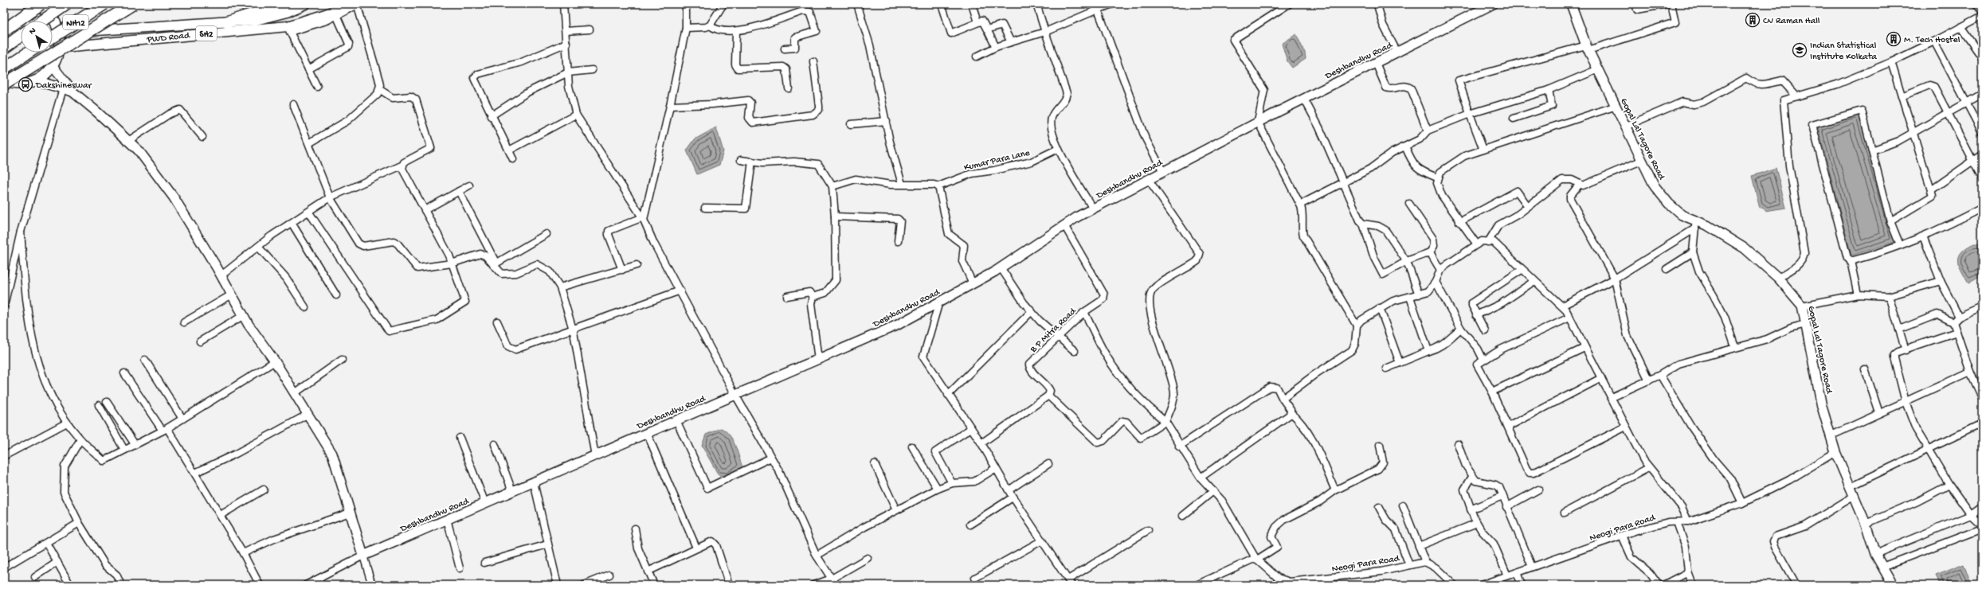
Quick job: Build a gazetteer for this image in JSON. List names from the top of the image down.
{
  "streets": {
    "highway": ["NH12"],
    "main road": ["SH2", "PWD Road"],
    "street": [
      "Deshbandhu Road",
      "Gopal Lal Tagore Road",
      "Kumar Para Lane",
      "B P Mitra Road",
      "Neogi Para Road"
    ]
  },
  "crossings": [
    ["Deshbandhu Road", "B P Mitra Road"],
    ["Gopal Lal Tagore Road", "Neogi Para Road"]
  ],
  "places": {
    "building": ["CV Raman Hall", "M. Tech Hostel"],
    "school or university": ["Indian Statistical Institute Kolkata"],
    "bus stop": ["Dakshineswar"]
  },
  "north": "top left"
}
